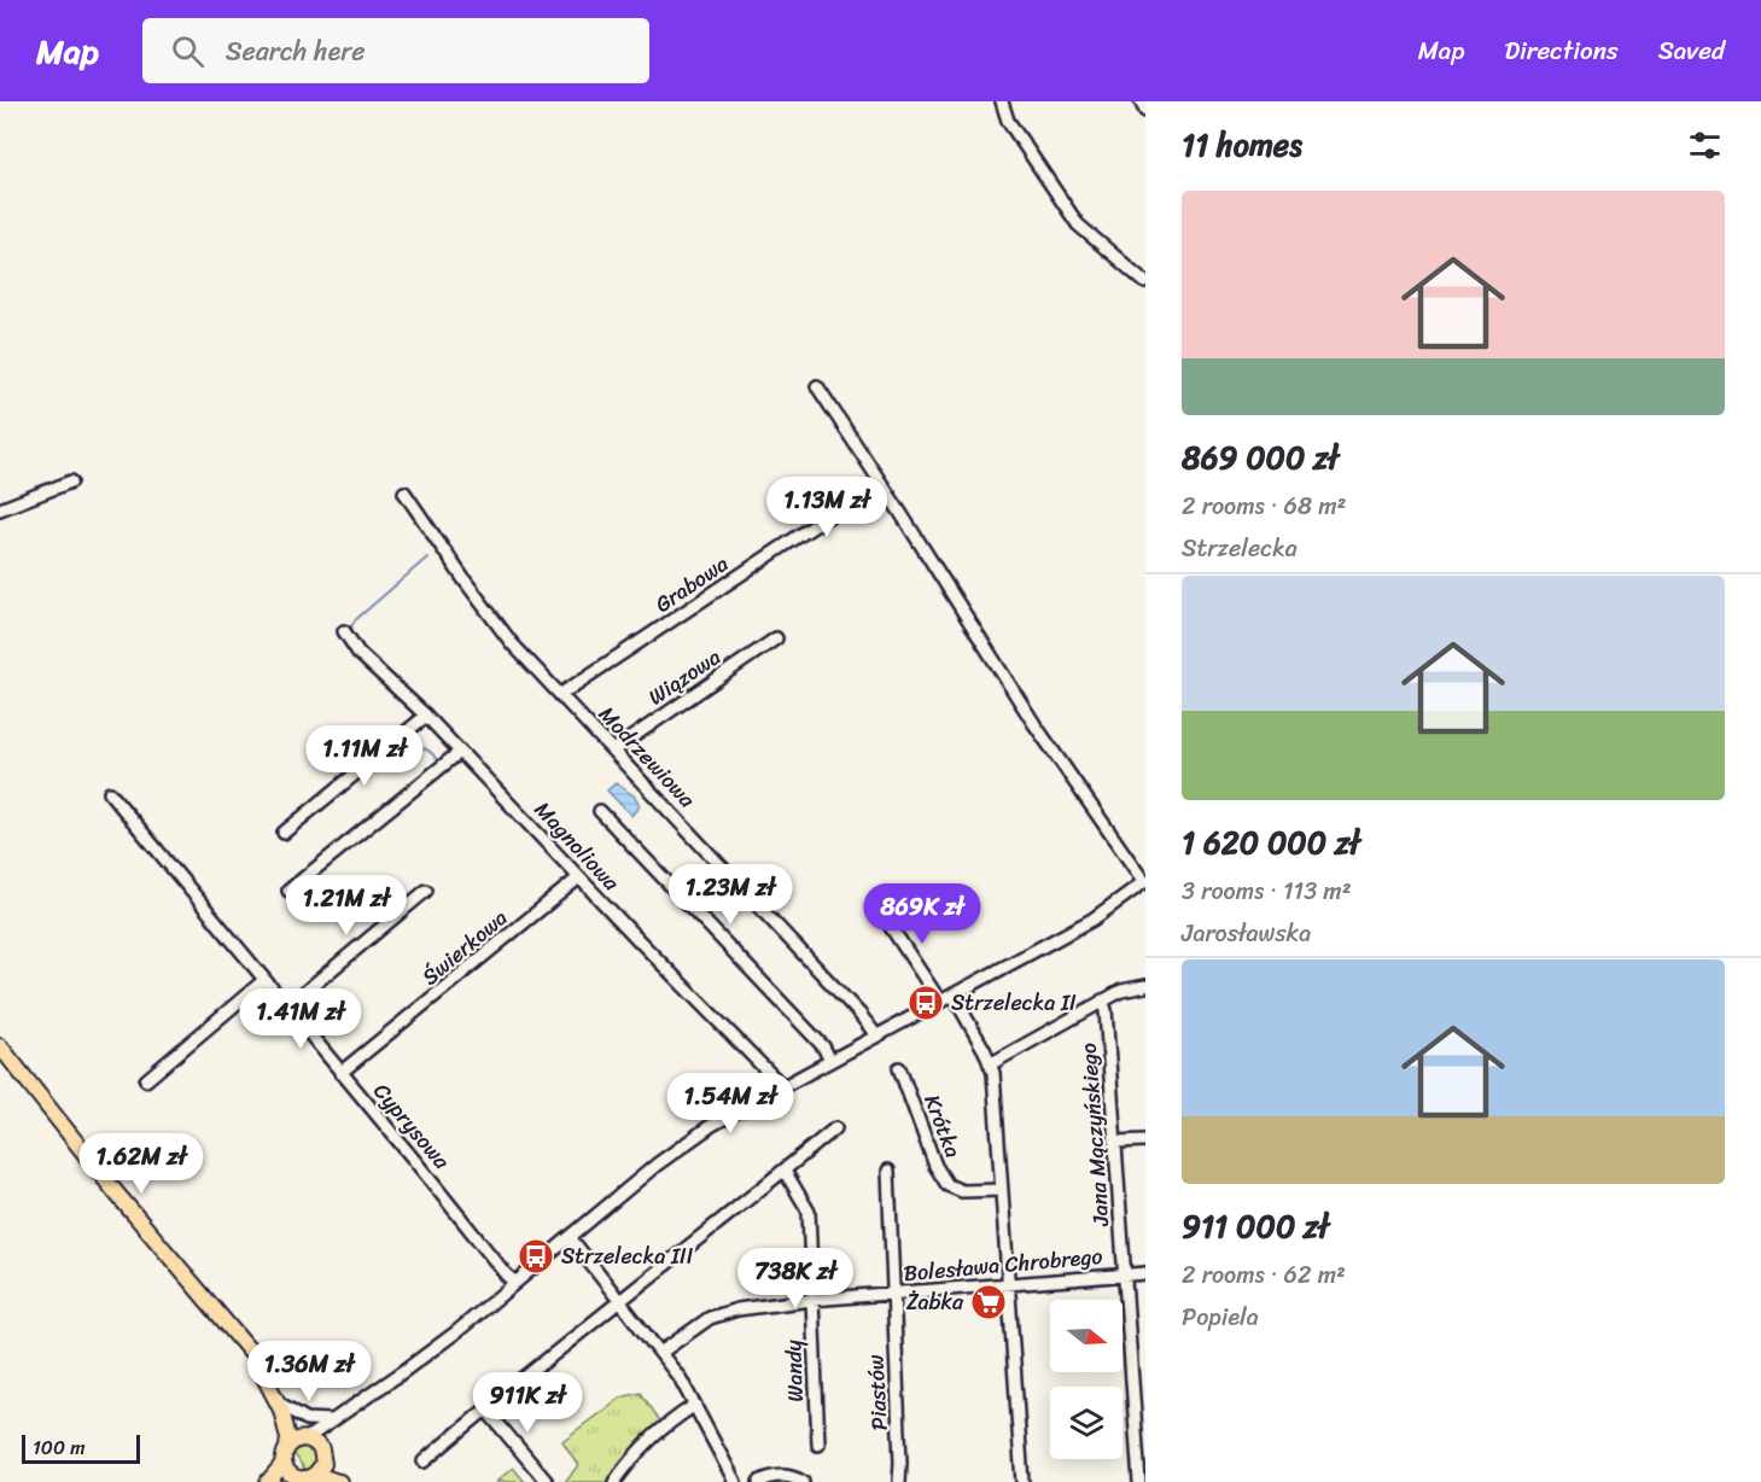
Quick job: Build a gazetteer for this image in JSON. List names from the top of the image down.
{
  "streets": {
    "street": [
      "Grabowa",
      "Wiązowa",
      "Modrzewiowa",
      "Magnoliowa",
      "Świerkowa",
      "Cyprysowa",
      "Krótka",
      "Jana Mączyńskiego",
      "Bolesława Chrobrego",
      "Wandy",
      "Piastów"
    ]
  },
  "crossings": [
    ["Grabowa", "Modrzewiowa"],
    ["Wiązowa", "Modrzewiowa"],
    ["Magnoliowa", "Świerkowa"],
    ["Świerkowa", "Cyprysowa"],
    ["Jana Mączyńskiego", "Bolesława Chrobrego"],
    ["Bolesława Chrobrego", "Wandy"],
    ["Bolesława Chrobrego", "Piastów"]
  ],
  "places": {
    "bus stop": ["Strzelecka II", "Strzelecka III"],
    "supermarket": ["Żabka"]
  },
  "scale_bar": "100 m",
  "north": "right",
  "page": {
    "header": "Map",
    "search": "Search here",
    "nav": ["Map", "Directions", "Saved"],
    "heading": "11 homes",
    "list": [
      {
        "name": "869 000 zł",
        "note": "2 rooms · 68 m² · Strzelecka"
      },
      {
        "name": "1 620 000 zł",
        "note": "3 rooms · 113 m² · Jarosławska"
      },
      {
        "name": "911 000 zł",
        "note": "2 rooms · 62 m² · Popiela"
      }
    ],
    "price": [
      "1.13M zł",
      "1.11M zł",
      "1.23M zł",
      "1.21M zł",
      "869K zł",
      "1.41M zł",
      "1.54M zł",
      "1.62M zł",
      "738K zł",
      "1.36M zł",
      "911K zł"
    ],
    "scale": "100 m"
  }
}
